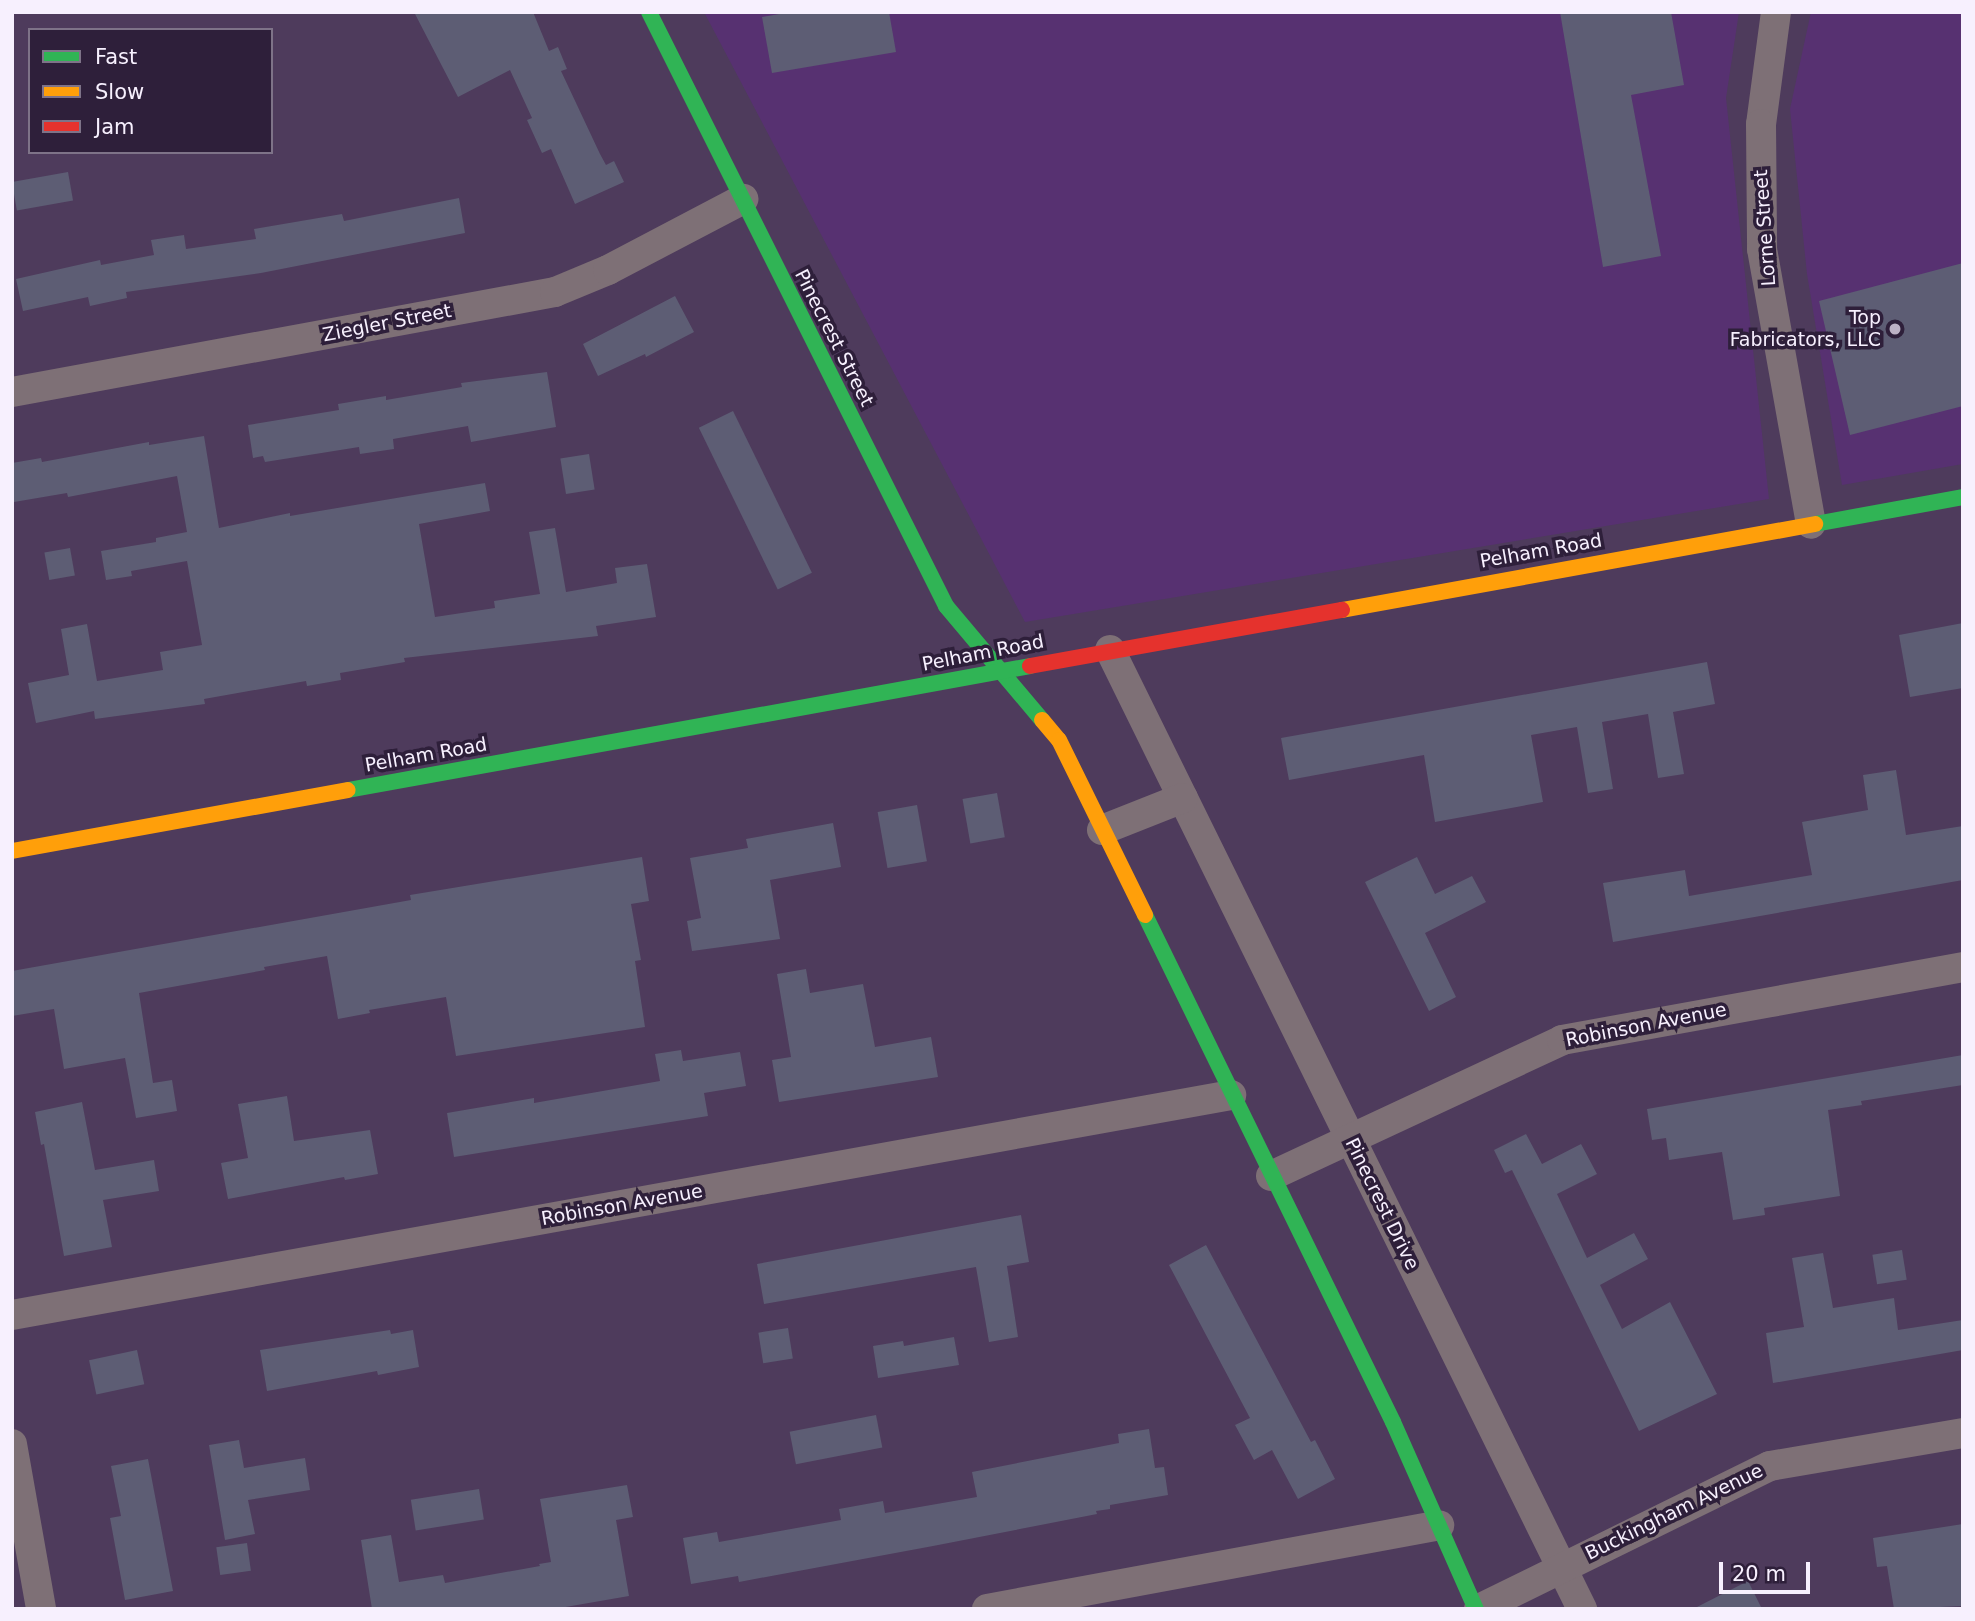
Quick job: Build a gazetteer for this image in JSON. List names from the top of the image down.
{
  "streets": {
    "main road": ["Pinecrest Street", "Pelham Road"],
    "street": [
      "Lorne Street",
      "Ziegler Street",
      "Robinson Avenue",
      "Pinecrest Drive",
      "Buckingham Avenue"
    ]
  },
  "crossings": [
    ["Lorne Street", "Pelham Road"],
    ["Ziegler Street", "Pinecrest Street"],
    ["Pinecrest Street", "Pelham Road"],
    ["Pelham Road", "Pinecrest Drive"],
    ["Robinson Avenue", "Pinecrest Drive"],
    ["Pinecrest Drive", "Buckingham Avenue"]
  ],
  "places": ["Top Fabricators, LLC"],
  "legend": ["Fast", "Slow", "Jam"],
  "scale_bar": "20 m"
}
